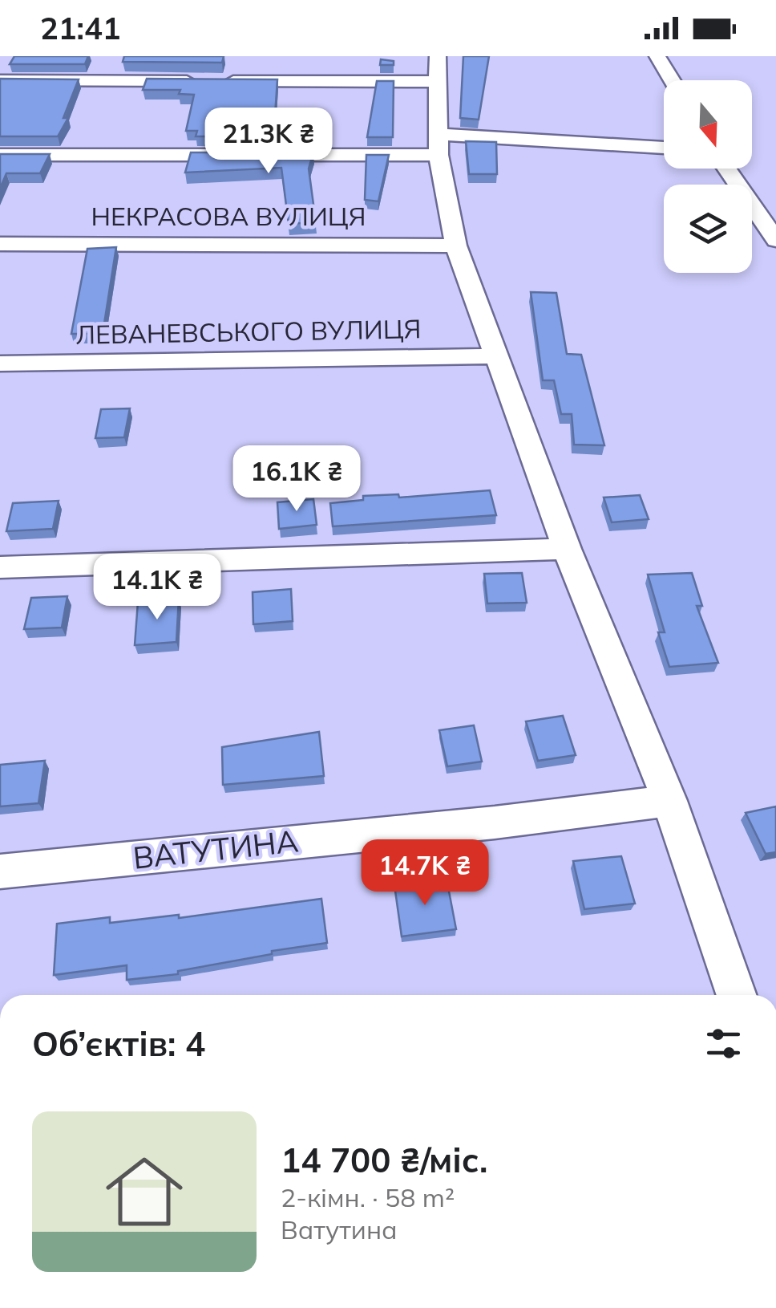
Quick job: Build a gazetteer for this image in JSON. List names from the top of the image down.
{
  "streets": {
    "street": ["НЕКРАСОВА ВУЛИЦЯ", "ЛЕВАНЕВСЬКОГО ВУЛИЦЯ", "ВАТУТИНА"]
  },
  "north": "bottom",
  "page": {
    "status": "21:41",
    "price": [
      "21.3K ₴",
      "16.1K ₴",
      "14.1K ₴",
      "14.7K ₴"
    ],
    "heading": "Об’єктів: 4",
    "list": [
      {
        "name": "14 700 ₴/міс.",
        "note": "2-кімн. · 58 m² · Ватутина"
      }
    ]
  }
}
